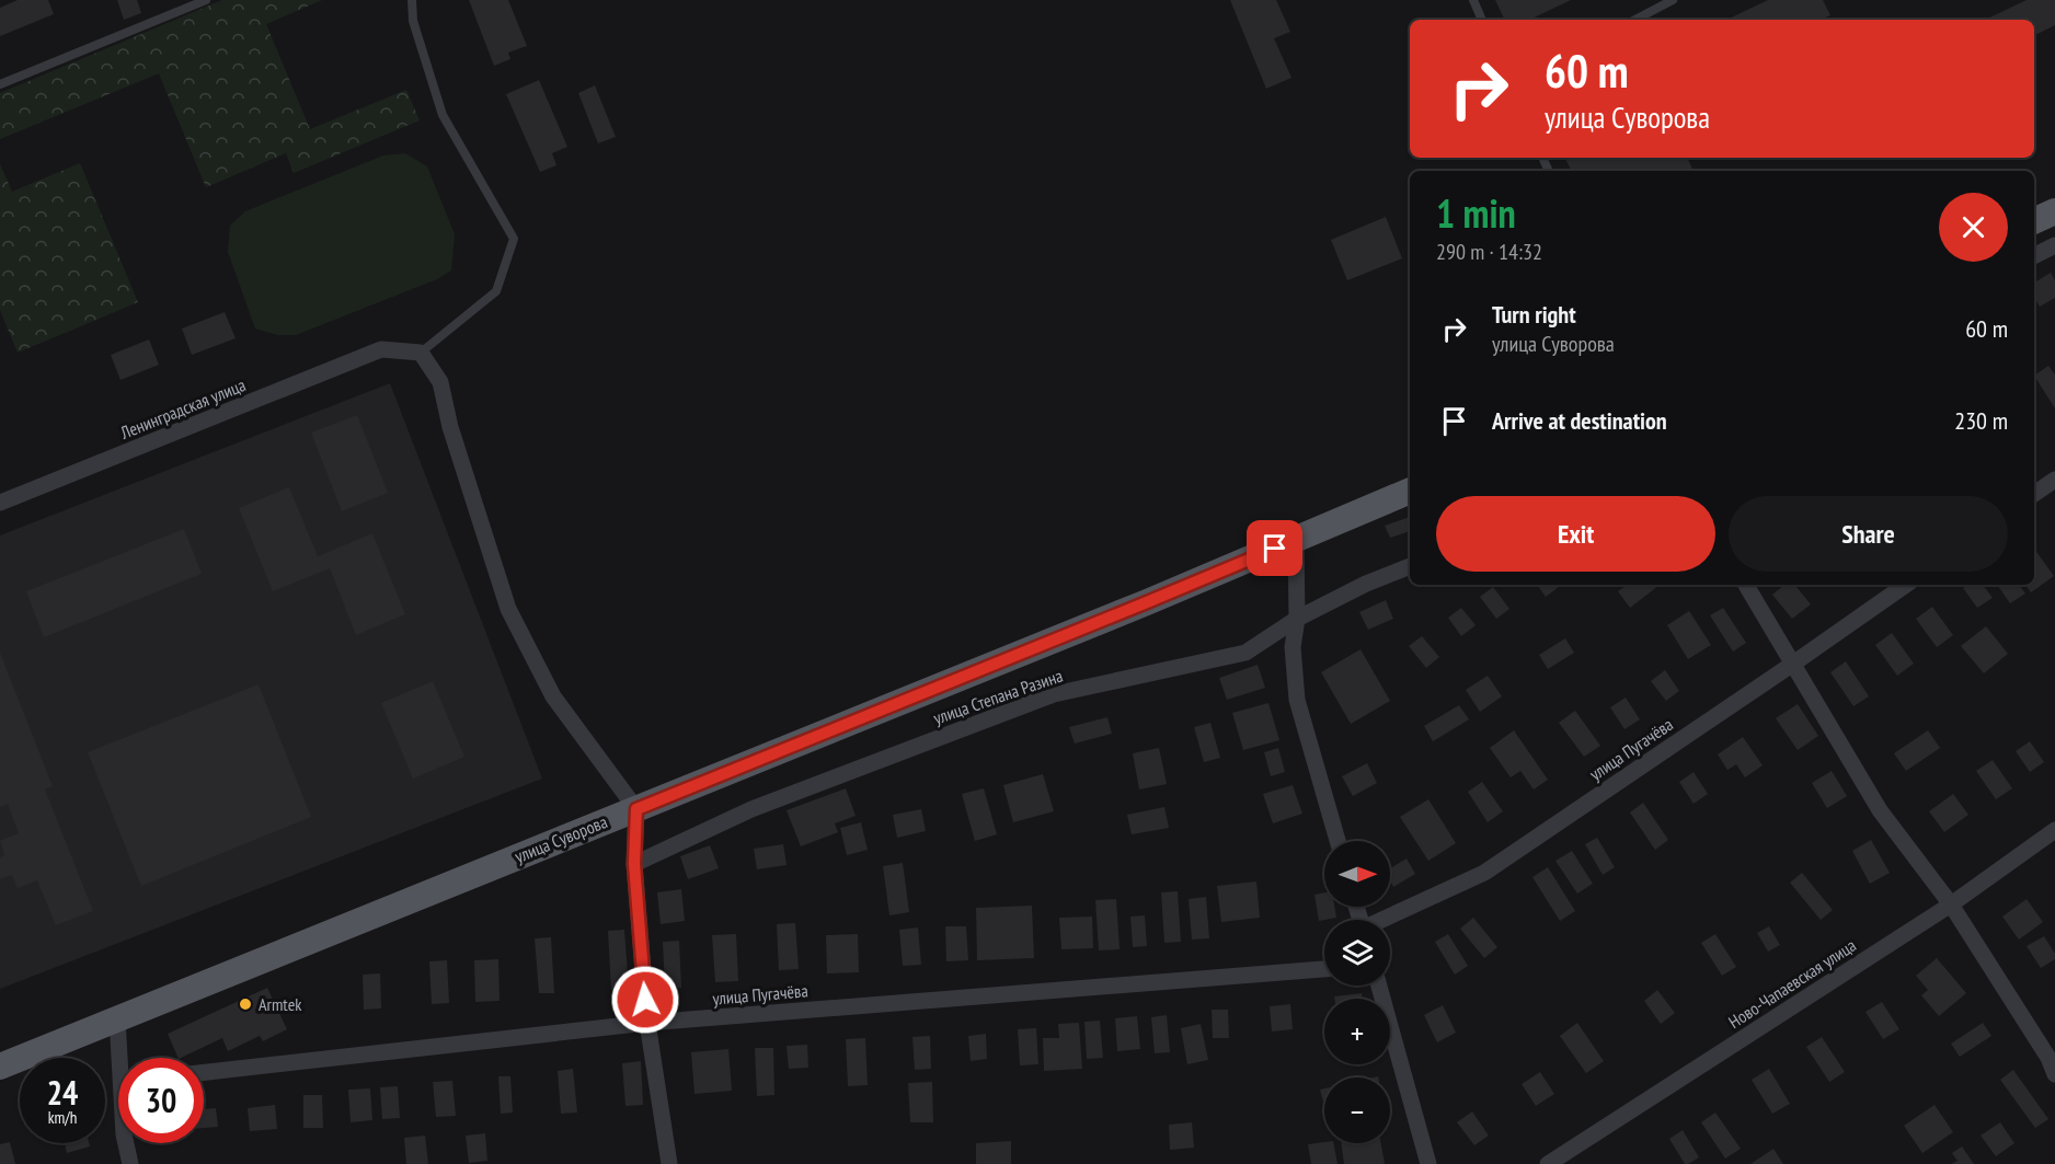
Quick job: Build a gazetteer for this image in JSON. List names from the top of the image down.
{
  "streets": {
    "main road": ["улица Суворова"],
    "street": [
      "Ленинградская улица",
      "улица Степана Разина",
      "улица Пугачёва",
      "Ново-Чапаевская улица"
    ]
  },
  "places": ["Armtek"],
  "north": "right",
  "page": {
    "turn": ["60 m", "улица Суворова"],
    "heading": ["1 min", "290 m · 14:32"],
    "list": [
      {
        "name": "Turn right",
        "note": "улица Суворова",
        "value": "60 m"
      },
      {
        "name": "Arrive at destination",
        "value": "230 m"
      }
    ],
    "buttons": ["Exit", "Share"],
    "map_buttons": ["+", "−"],
    "speed": "24 km/h",
    "limit": "30"
  }
}
